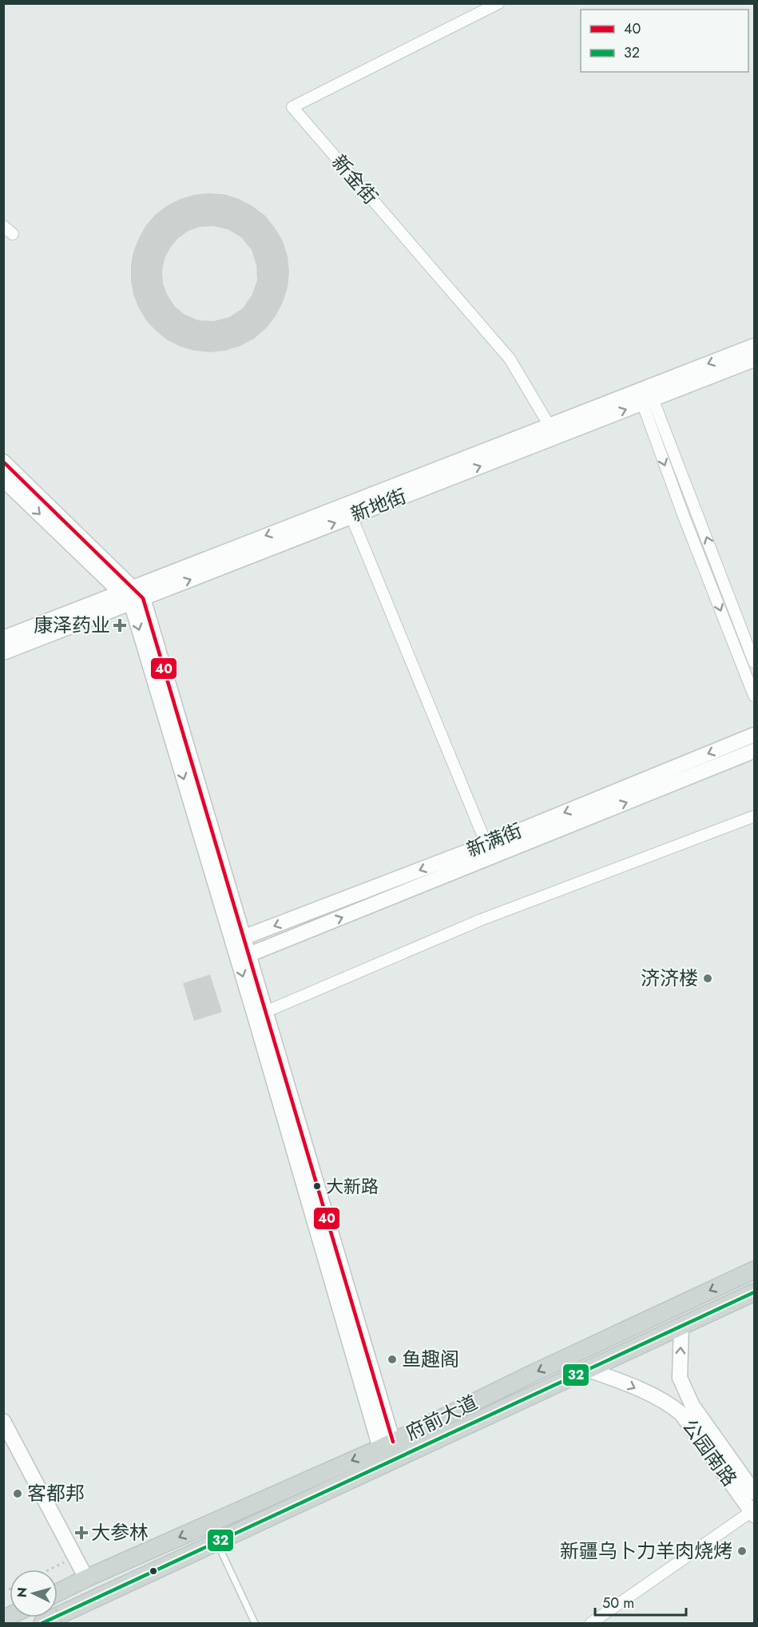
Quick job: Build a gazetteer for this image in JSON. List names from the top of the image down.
{
  "streets": {
    "main road": ["府前大道"],
    "street": [
      "新金街",
      "新地街",
      "新满街",
      "公园南路"
    ]
  },
  "crossings": [
    ["新金街", "新地街"]
  ],
  "places": {
    "health": ["康泽药业", "大参林"],
    "other": [
      "济济楼",
      "大新路",
      "鱼趣阁",
      "客都邦",
      "新疆乌卜力羊肉烧烤"
    ]
  },
  "lines": ["transit line 40", "transit line 32"],
  "legend": ["40", "32"],
  "scale_bar": "50 m",
  "north": "left"
}
